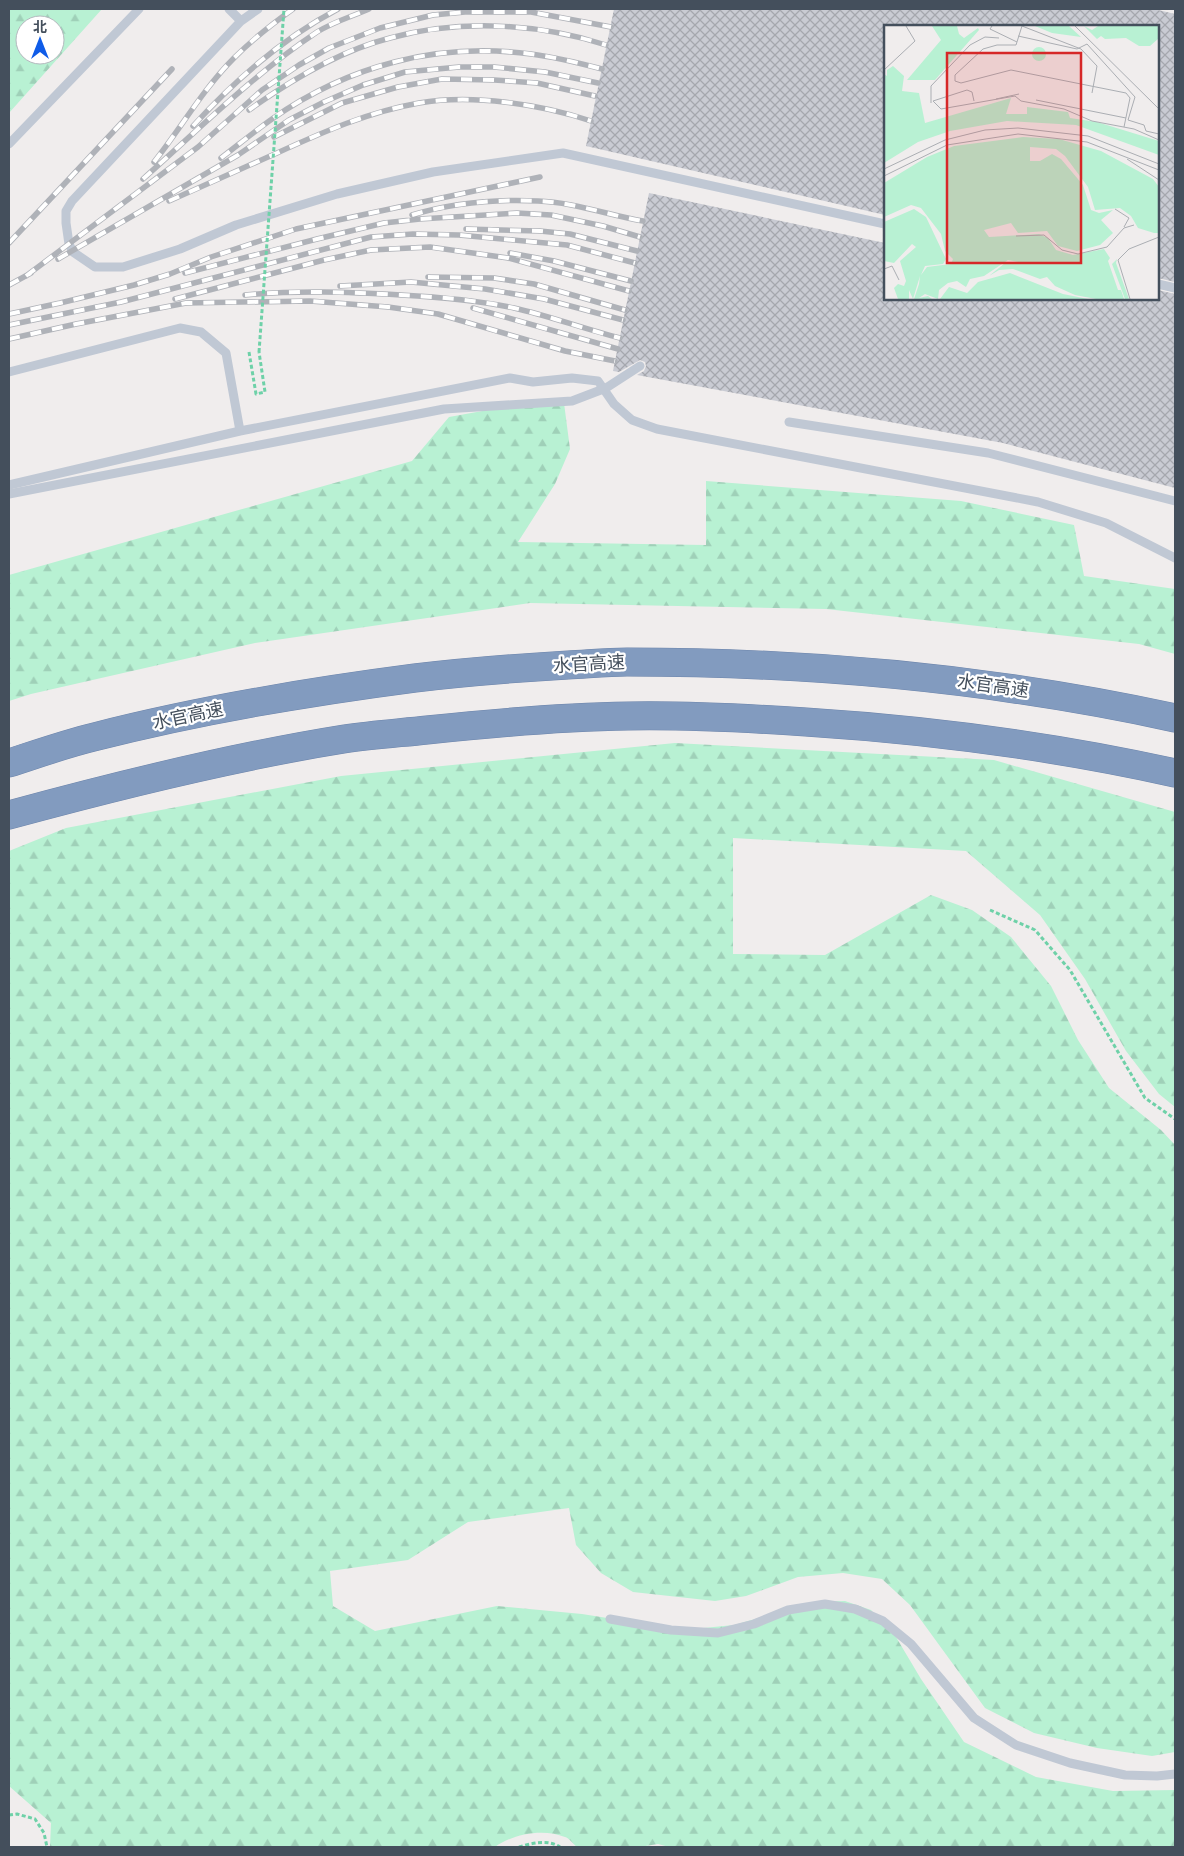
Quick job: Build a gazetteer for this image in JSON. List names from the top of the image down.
{
  "streets": {
    "highway": ["水官高速"]
  },
  "north": "top"
}
